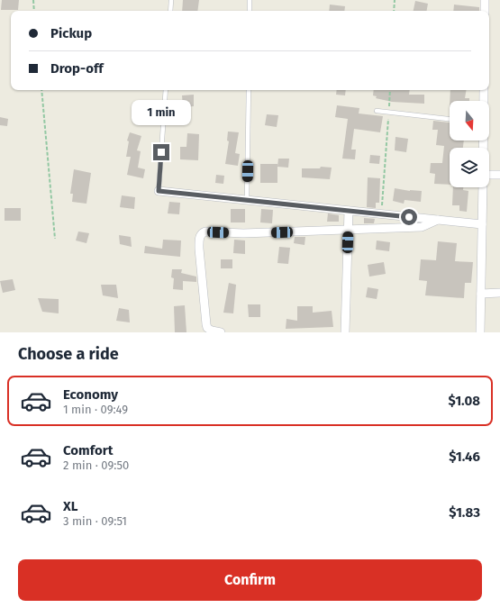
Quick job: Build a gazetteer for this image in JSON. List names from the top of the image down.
{
  "north": "bottom",
  "page": {
    "banner": ["Pickup", "Drop-off"],
    "bubble": "1 min",
    "heading": "Choose a ride",
    "list": [
      {
        "name": "Economy",
        "note": "1 min · 09:49",
        "value": "$1.08"
      },
      {
        "name": "Comfort",
        "note": "2 min · 09:50",
        "value": "$1.46"
      },
      {
        "name": "XL",
        "note": "3 min · 09:51",
        "value": "$1.83"
      }
    ],
    "buttons": "Confirm"
  }
}
